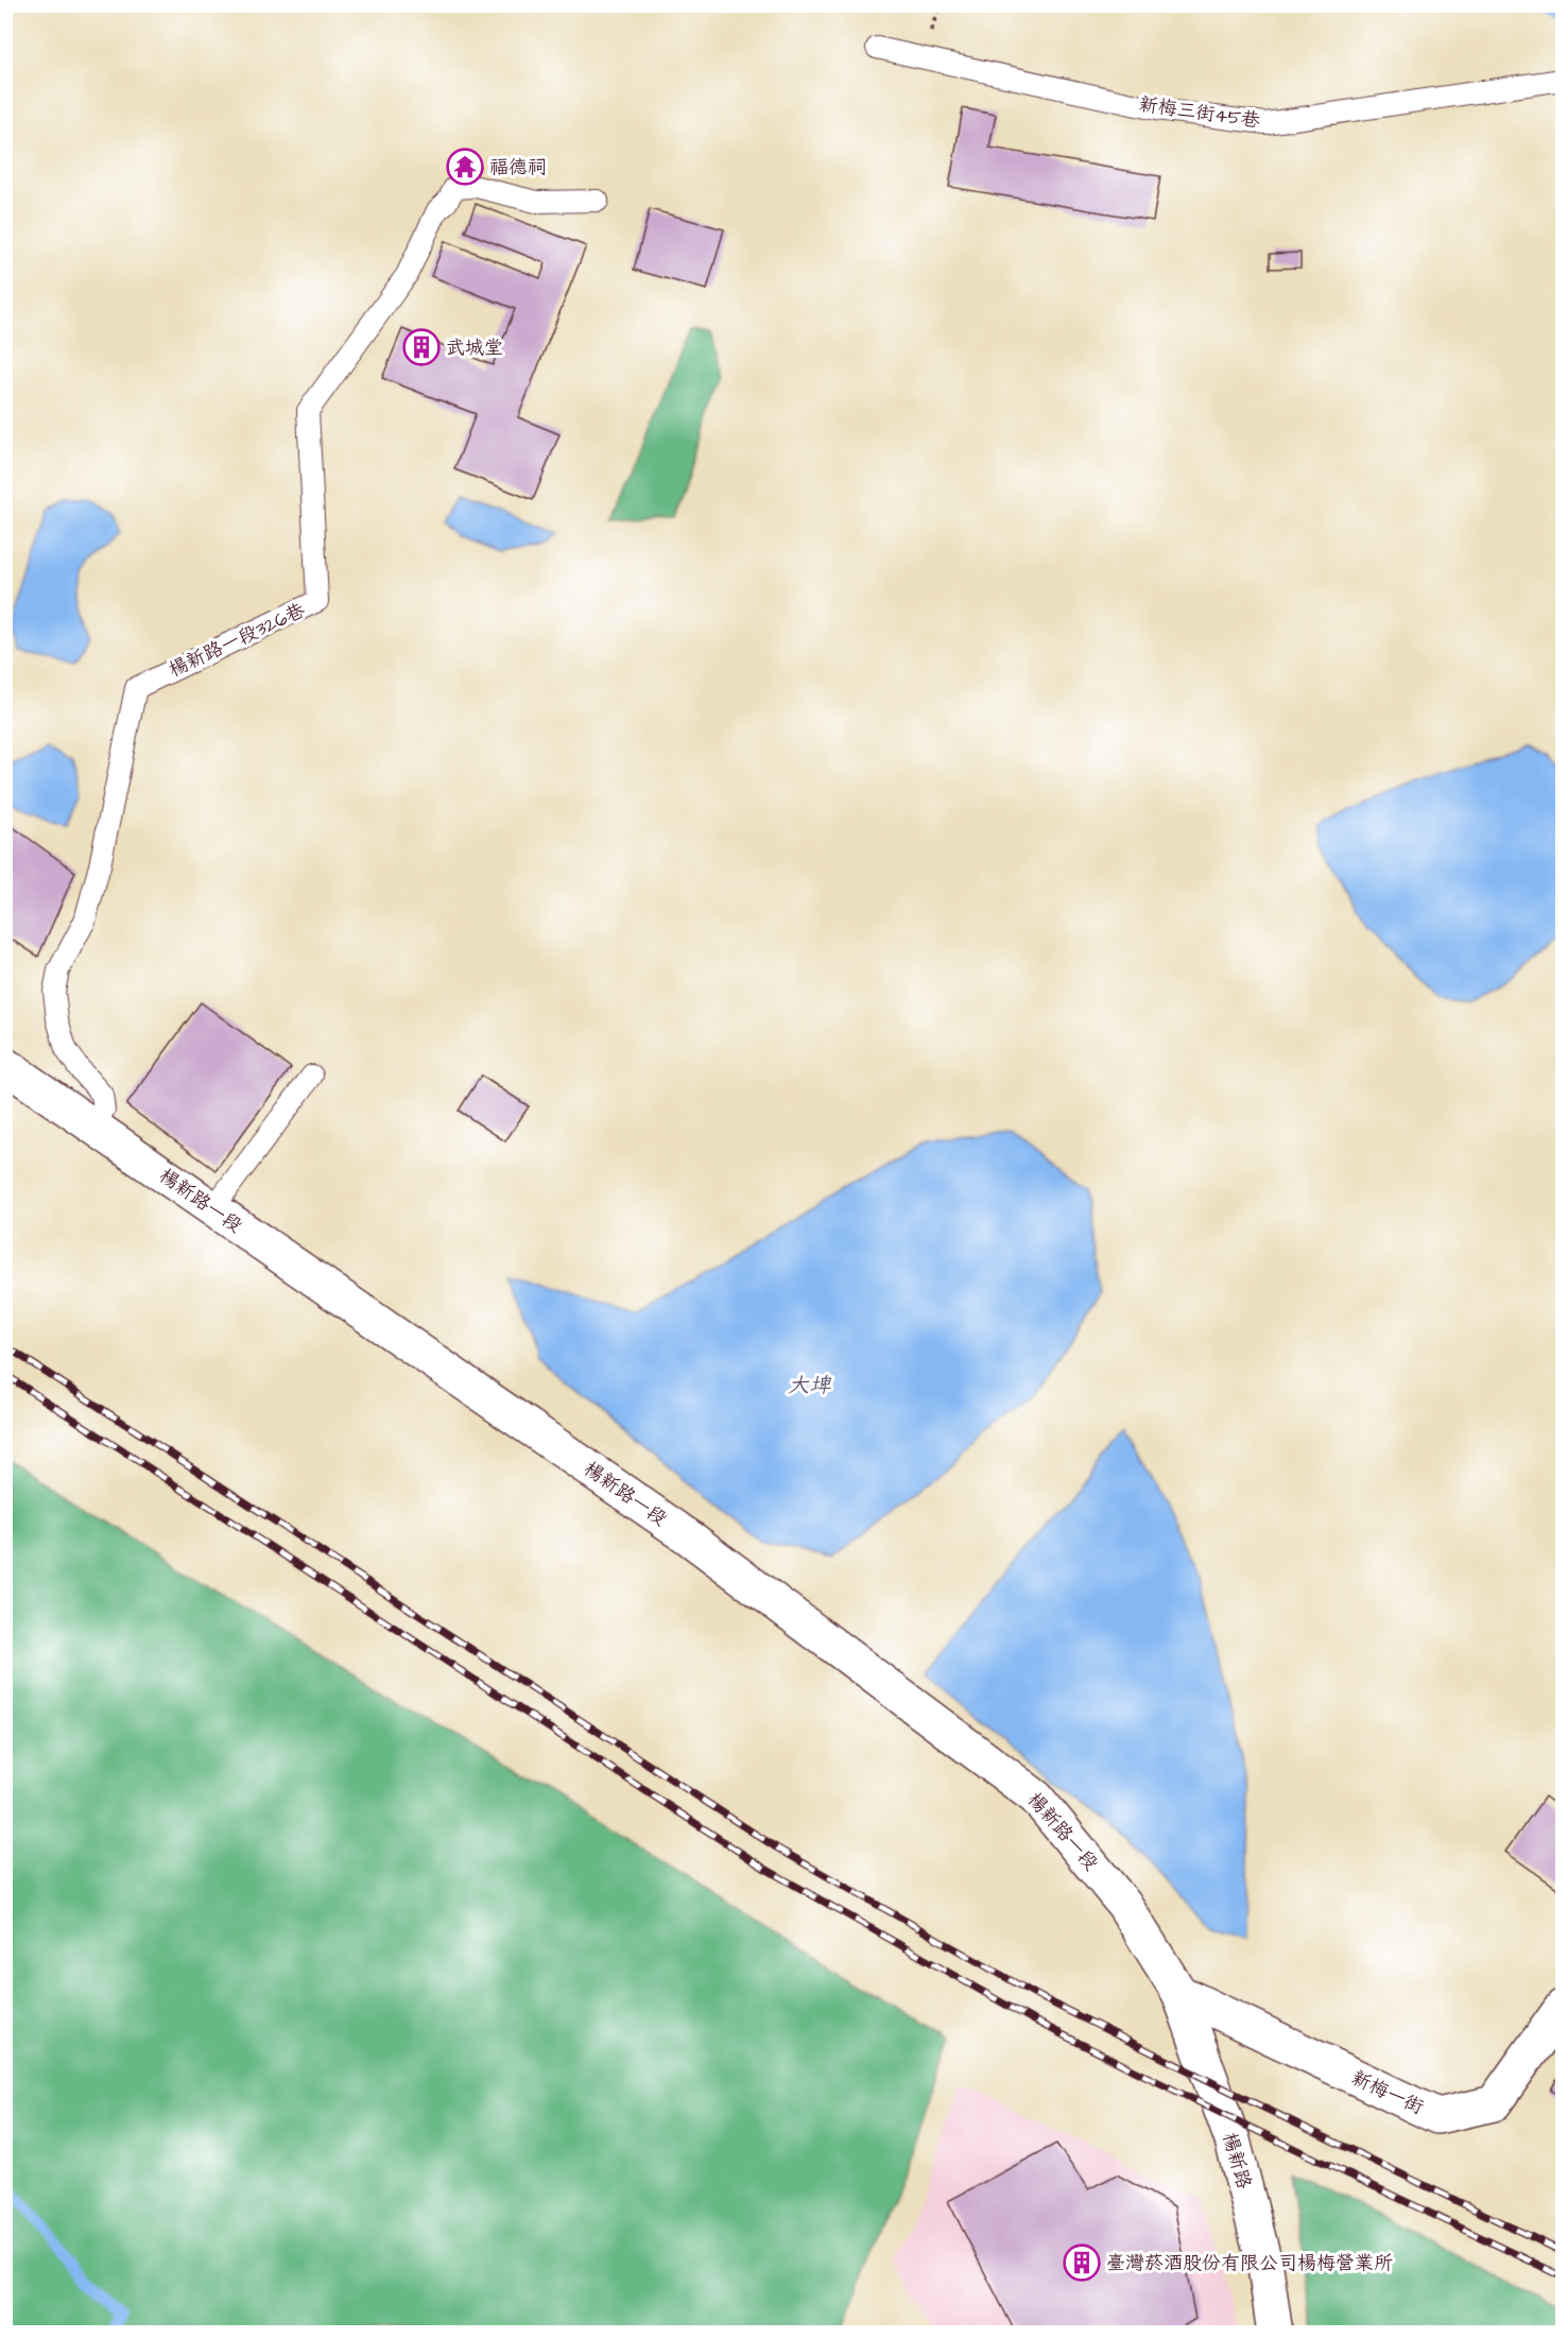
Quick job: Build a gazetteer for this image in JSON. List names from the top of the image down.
{
  "streets": {
    "main road": ["楊新路一段", "新梅一街", "楊新路"],
    "lane": ["新梅三街45巷", "楊新路一段326巷"]
  },
  "crossings": [
    ["楊新路一段326巷", "楊新路一段"],
    ["楊新路一段", "新梅一街"],
    ["楊新路一段", "楊新路"],
    ["新梅一街", "楊新路"]
  ],
  "water": ["大埤"],
  "places": {
    "temple": ["福德祠"],
    "building": ["武城堂", "臺灣菸酒股份有限公司楊梅營業所"]
  }
}
